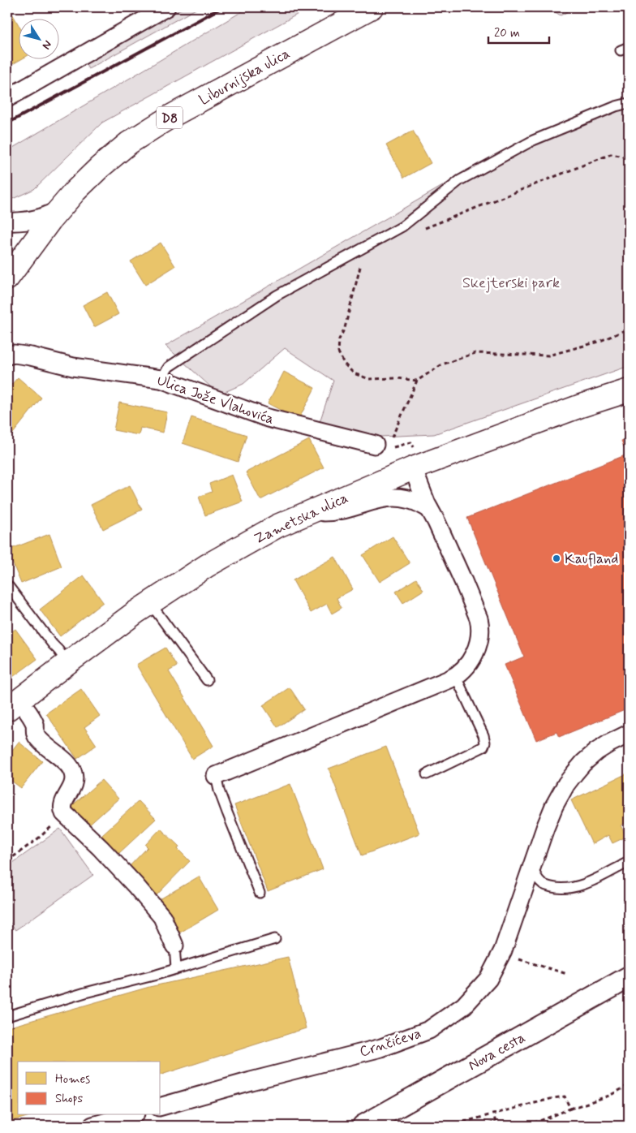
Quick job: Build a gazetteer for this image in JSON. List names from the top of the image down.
{
  "streets": {
    "main road": ["Liburnijska ulica", "D8", "Zametska ulica"],
    "street": ["Ulica Jože Vlahovića", "Crnčićeva", "Nova cesta"]
  },
  "parks": ["Skejterski park"],
  "places": ["Kaufland"],
  "legend": ["Homes", "Shops"],
  "scale_bar": "20 m",
  "north": "bottom right"
}
